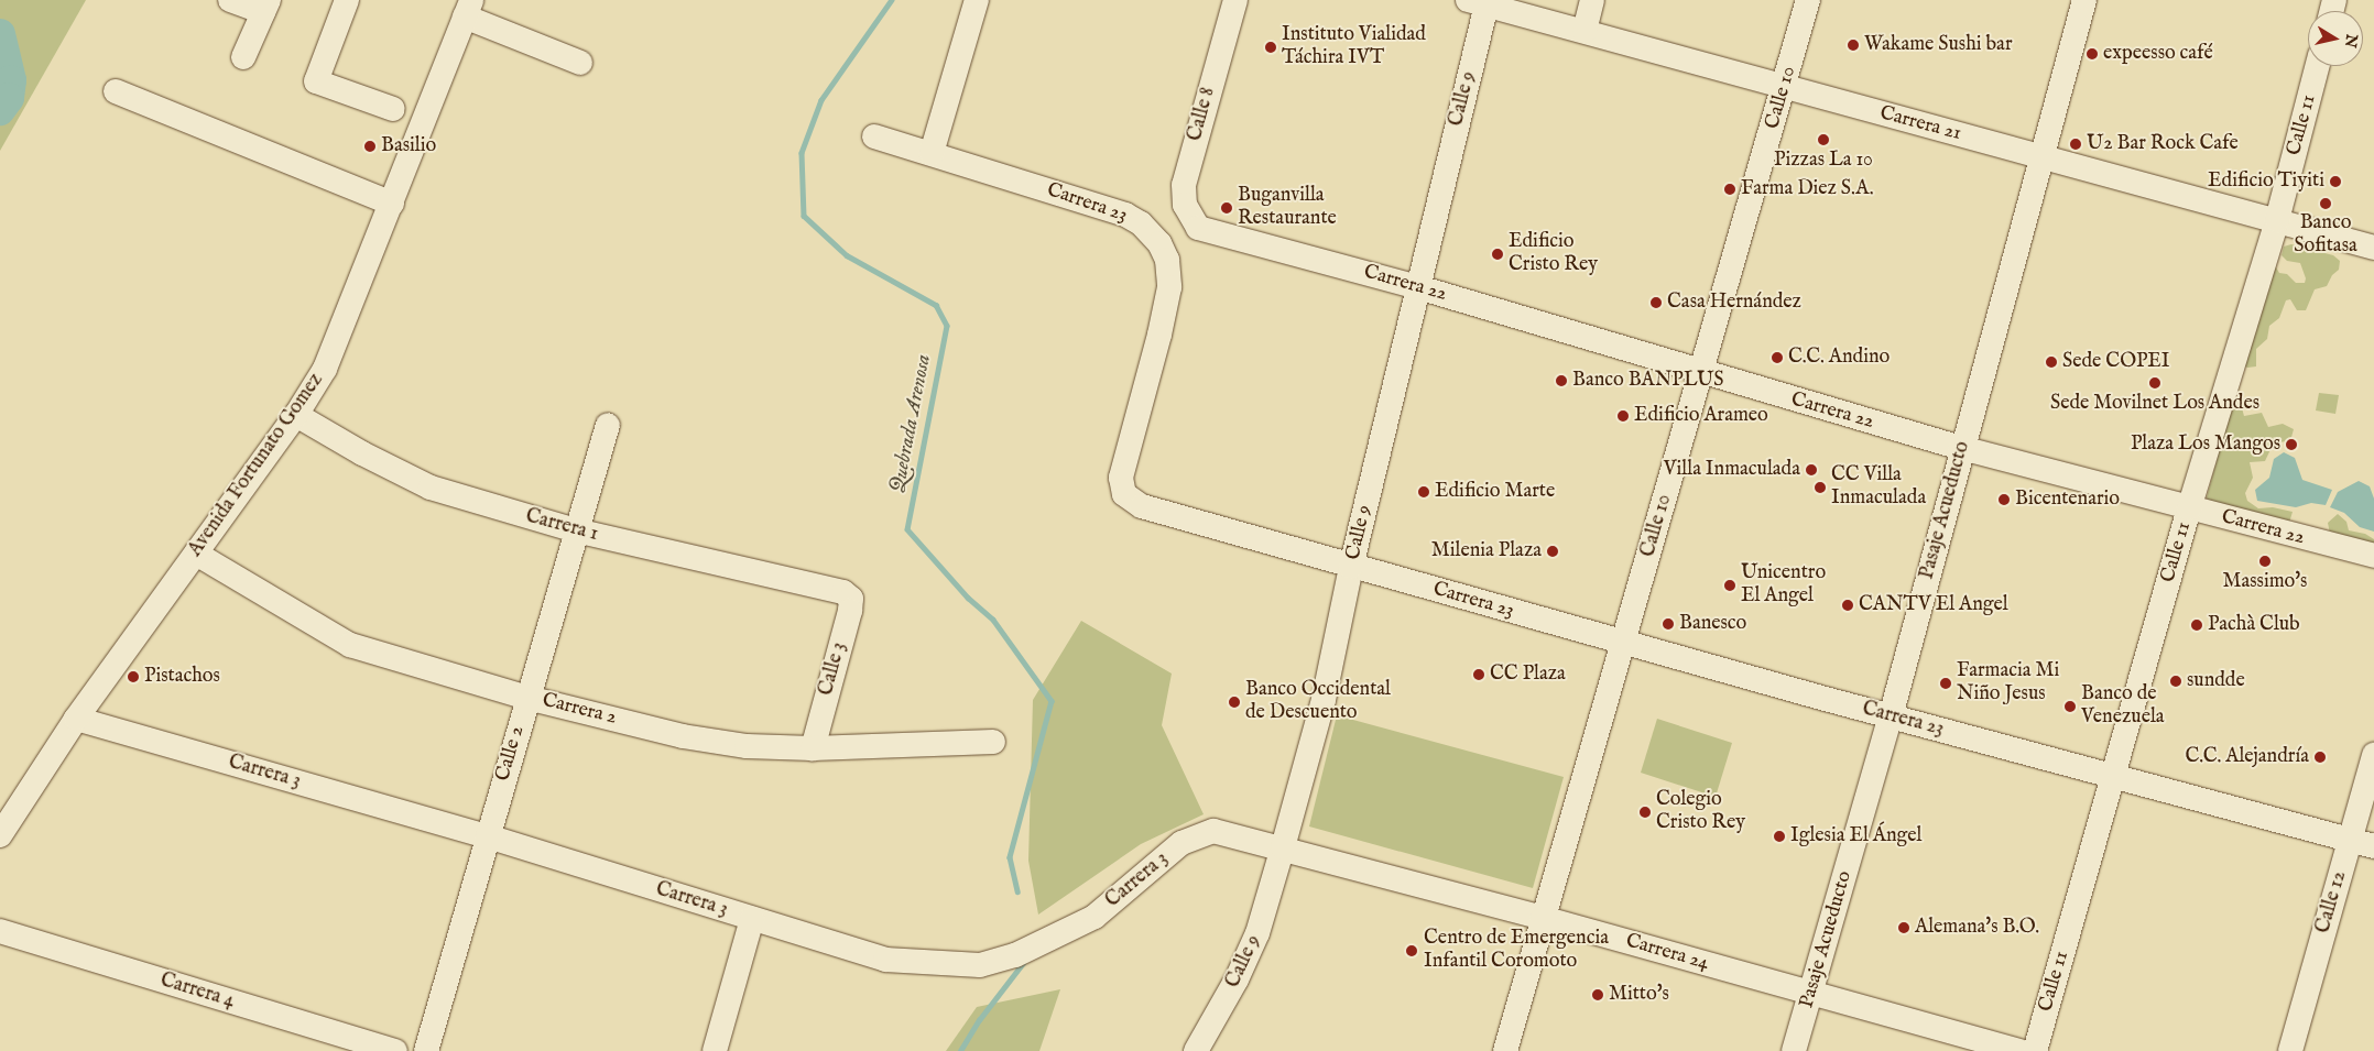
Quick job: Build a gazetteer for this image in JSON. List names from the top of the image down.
{
  "streets": {
    "street": [
      "Calle 10",
      "Calle 9",
      "Calle 8",
      "Carrera 21",
      "Calle 11",
      "Carrera 23",
      "Carrera 22",
      "Avenida Fortunato Gomez",
      "Pasaje Acueducto",
      "Carrera 1",
      "Calle 3",
      "Carrera 2",
      "Calle 2",
      "Carrera 3",
      "Calle 12",
      "Carrera 24",
      "Carrera 4"
    ]
  },
  "crossings": [
    ["Calle 10", "Carrera 21"],
    ["Calle 10", "Carrera 23"],
    ["Calle 10", "Carrera 22"],
    ["Calle 10", "Carrera 24"],
    ["Calle 9", "Carrera 21"],
    ["Calle 9", "Carrera 23"],
    ["Calle 9", "Carrera 22"],
    ["Calle 9", "Carrera 3"],
    ["Calle 9", "Carrera 24"],
    ["Calle 8", "Carrera 22"],
    ["Carrera 21", "Calle 11"],
    ["Carrera 21", "Pasaje Acueducto"],
    ["Calle 11", "Carrera 23"],
    ["Calle 11", "Carrera 22"],
    ["Carrera 23", "Pasaje Acueducto"],
    ["Carrera 23", "Calle 12"],
    ["Carrera 22", "Pasaje Acueducto"],
    ["Avenida Fortunato Gomez", "Carrera 1"],
    ["Avenida Fortunato Gomez", "Carrera 2"],
    ["Avenida Fortunato Gomez", "Carrera 3"],
    ["Pasaje Acueducto", "Carrera 24"],
    ["Carrera 1", "Calle 3"],
    ["Carrera 1", "Calle 2"],
    ["Calle 3", "Carrera 2"],
    ["Carrera 2", "Calle 2"],
    ["Calle 2", "Carrera 3"],
    ["Carrera 3", "Carrera 24"]
  ],
  "water": ["Quebrada Arenosa"],
  "places": [
    "Wakame Sushi bar",
    "Instituto Vialidad Táchira IVT",
    "expeesso café",
    "Pizzas La 10",
    "U2 Bar Rock Cafe",
    "Basilio",
    "Edificio Tiyiti",
    "Farma Diez S.A.",
    "Banco Sofitasa",
    "Buganvilla Restaurante",
    "Edificio Cristo Rey",
    "Casa Hernández",
    "C.C. Andino",
    "Sede COPEI",
    "Banco BANPLUS",
    "Sede Movilnet Los Andes",
    "Edificio Arameo",
    "Plaza Los Mangos",
    "Villa Inmaculada",
    "CC Villa Inmaculada",
    "Edificio Marte",
    "Bicentenario",
    "Milenia Plaza",
    "Massimo's",
    "Unicentro El Angel",
    "CANTV El Angel",
    "Banesco",
    "Pachà Club",
    "CC Plaza",
    "Pistachos",
    "sundde",
    "Farmacia Mi Niño Jesus",
    "Banco Occidental de Descuento",
    "Banco de Venezuela",
    "C.C. Alejandría",
    "Colegio Cristo Rey",
    "Iglesia El Ángel",
    "Alemana's B.O.",
    "Centro de Emergencia Infantil Coromoto",
    "Mitto's"
  ],
  "north": "right"
}
